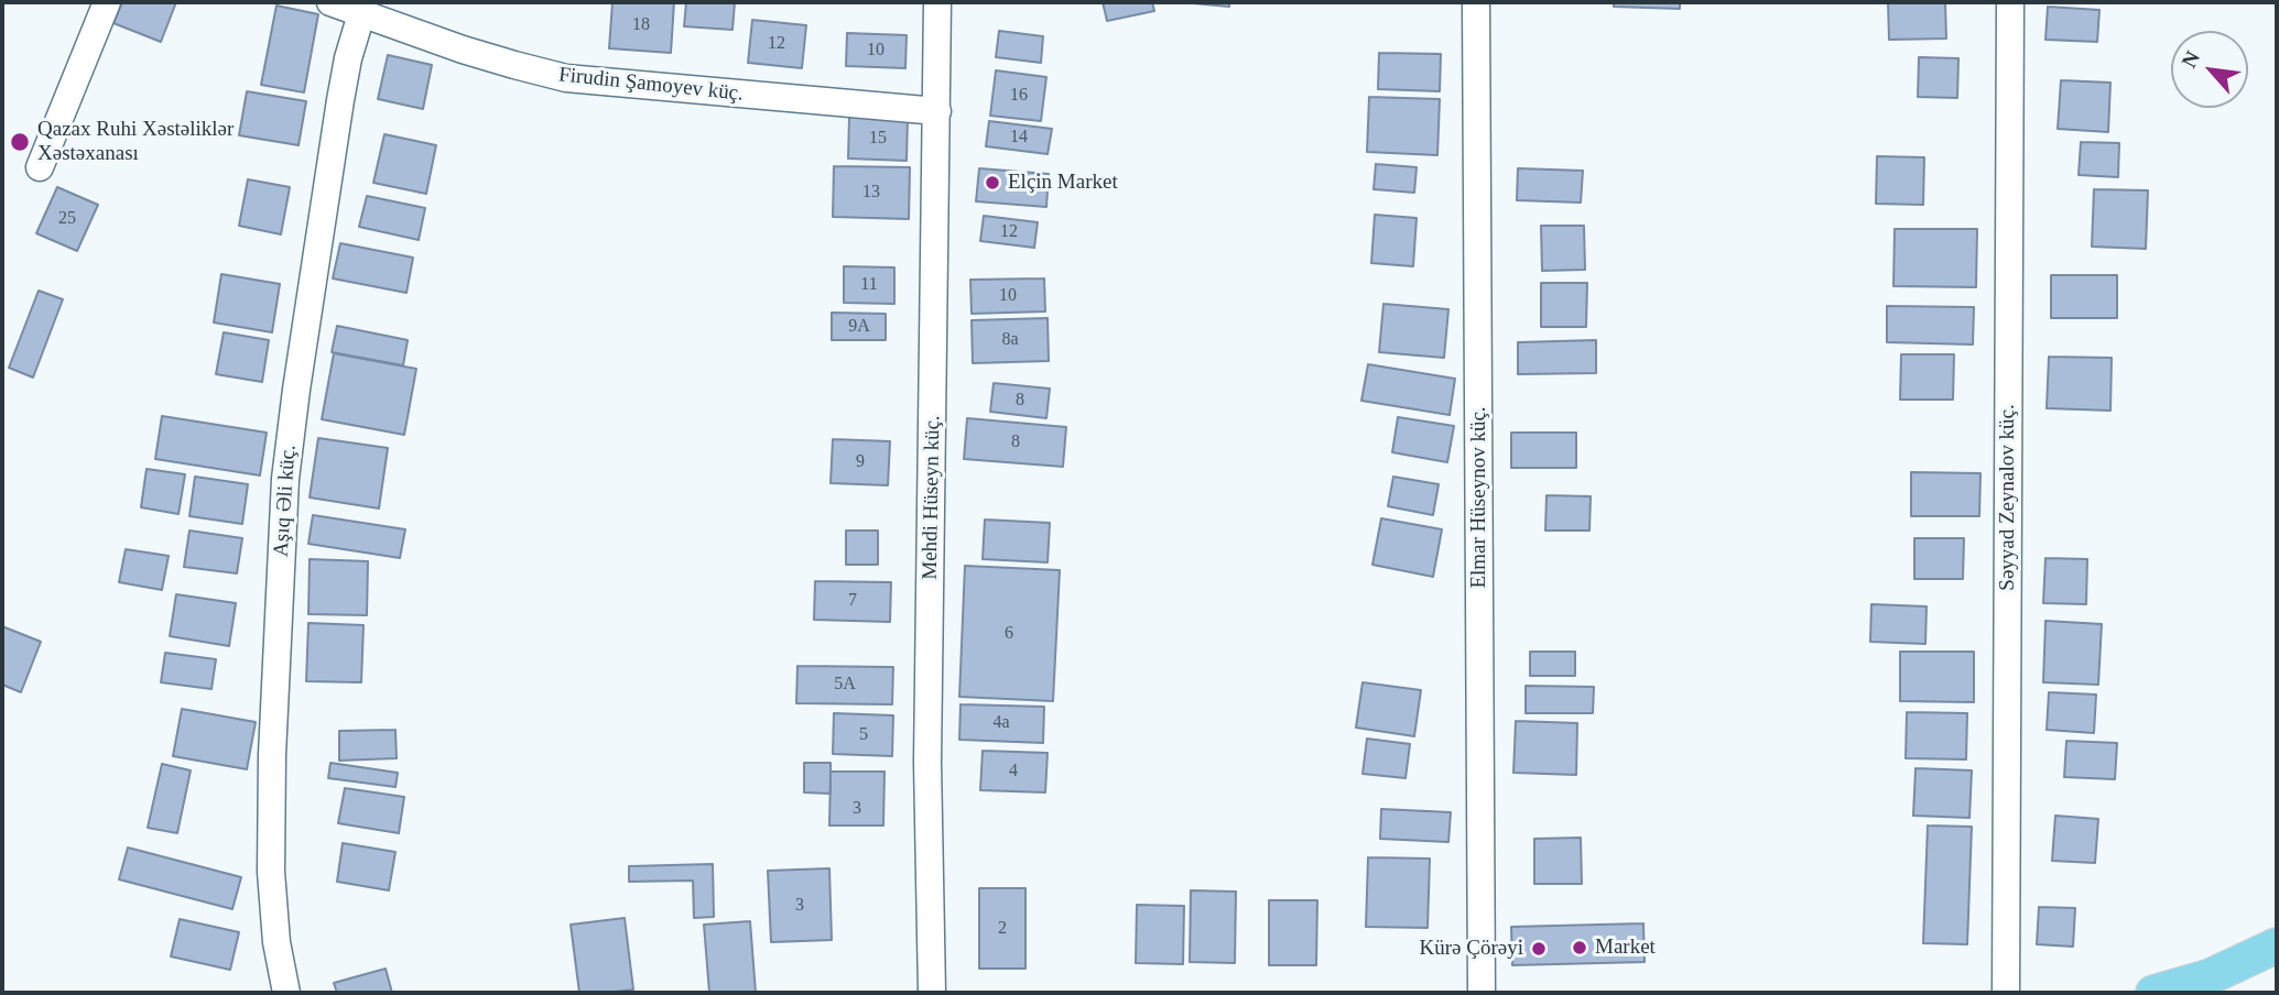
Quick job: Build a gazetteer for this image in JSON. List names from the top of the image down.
{
  "streets": {
    "street": [
      "Firudin Şamoyev küç.",
      "Mehdi Hüseyn küç.",
      "Elmar Hüseynov küç.",
      "Səyyad Zeynalov küç.",
      "Aşıq Əli küç."
    ]
  },
  "crossings": [
    ["Firudin Şamoyev küç.", "Mehdi Hüseyn küç."],
    ["Firudin Şamoyev küç.", "Aşıq Əli küç."]
  ],
  "places": [
    "Qazax Ruhi Xəstəliklər Xəstəxanası",
    "Elçin Market",
    "Market",
    "Kürə Çörəyi"
  ],
  "house_numbers": [
    "18",
    "12",
    "10",
    "16",
    "14",
    "15",
    "13",
    "25",
    "12",
    "11",
    "10",
    "9A",
    "8a",
    "8",
    "8",
    "9",
    "7",
    "6",
    "5A",
    "4a",
    "5",
    "4",
    "3",
    "3",
    "2"
  ],
  "north": "top left"
}
